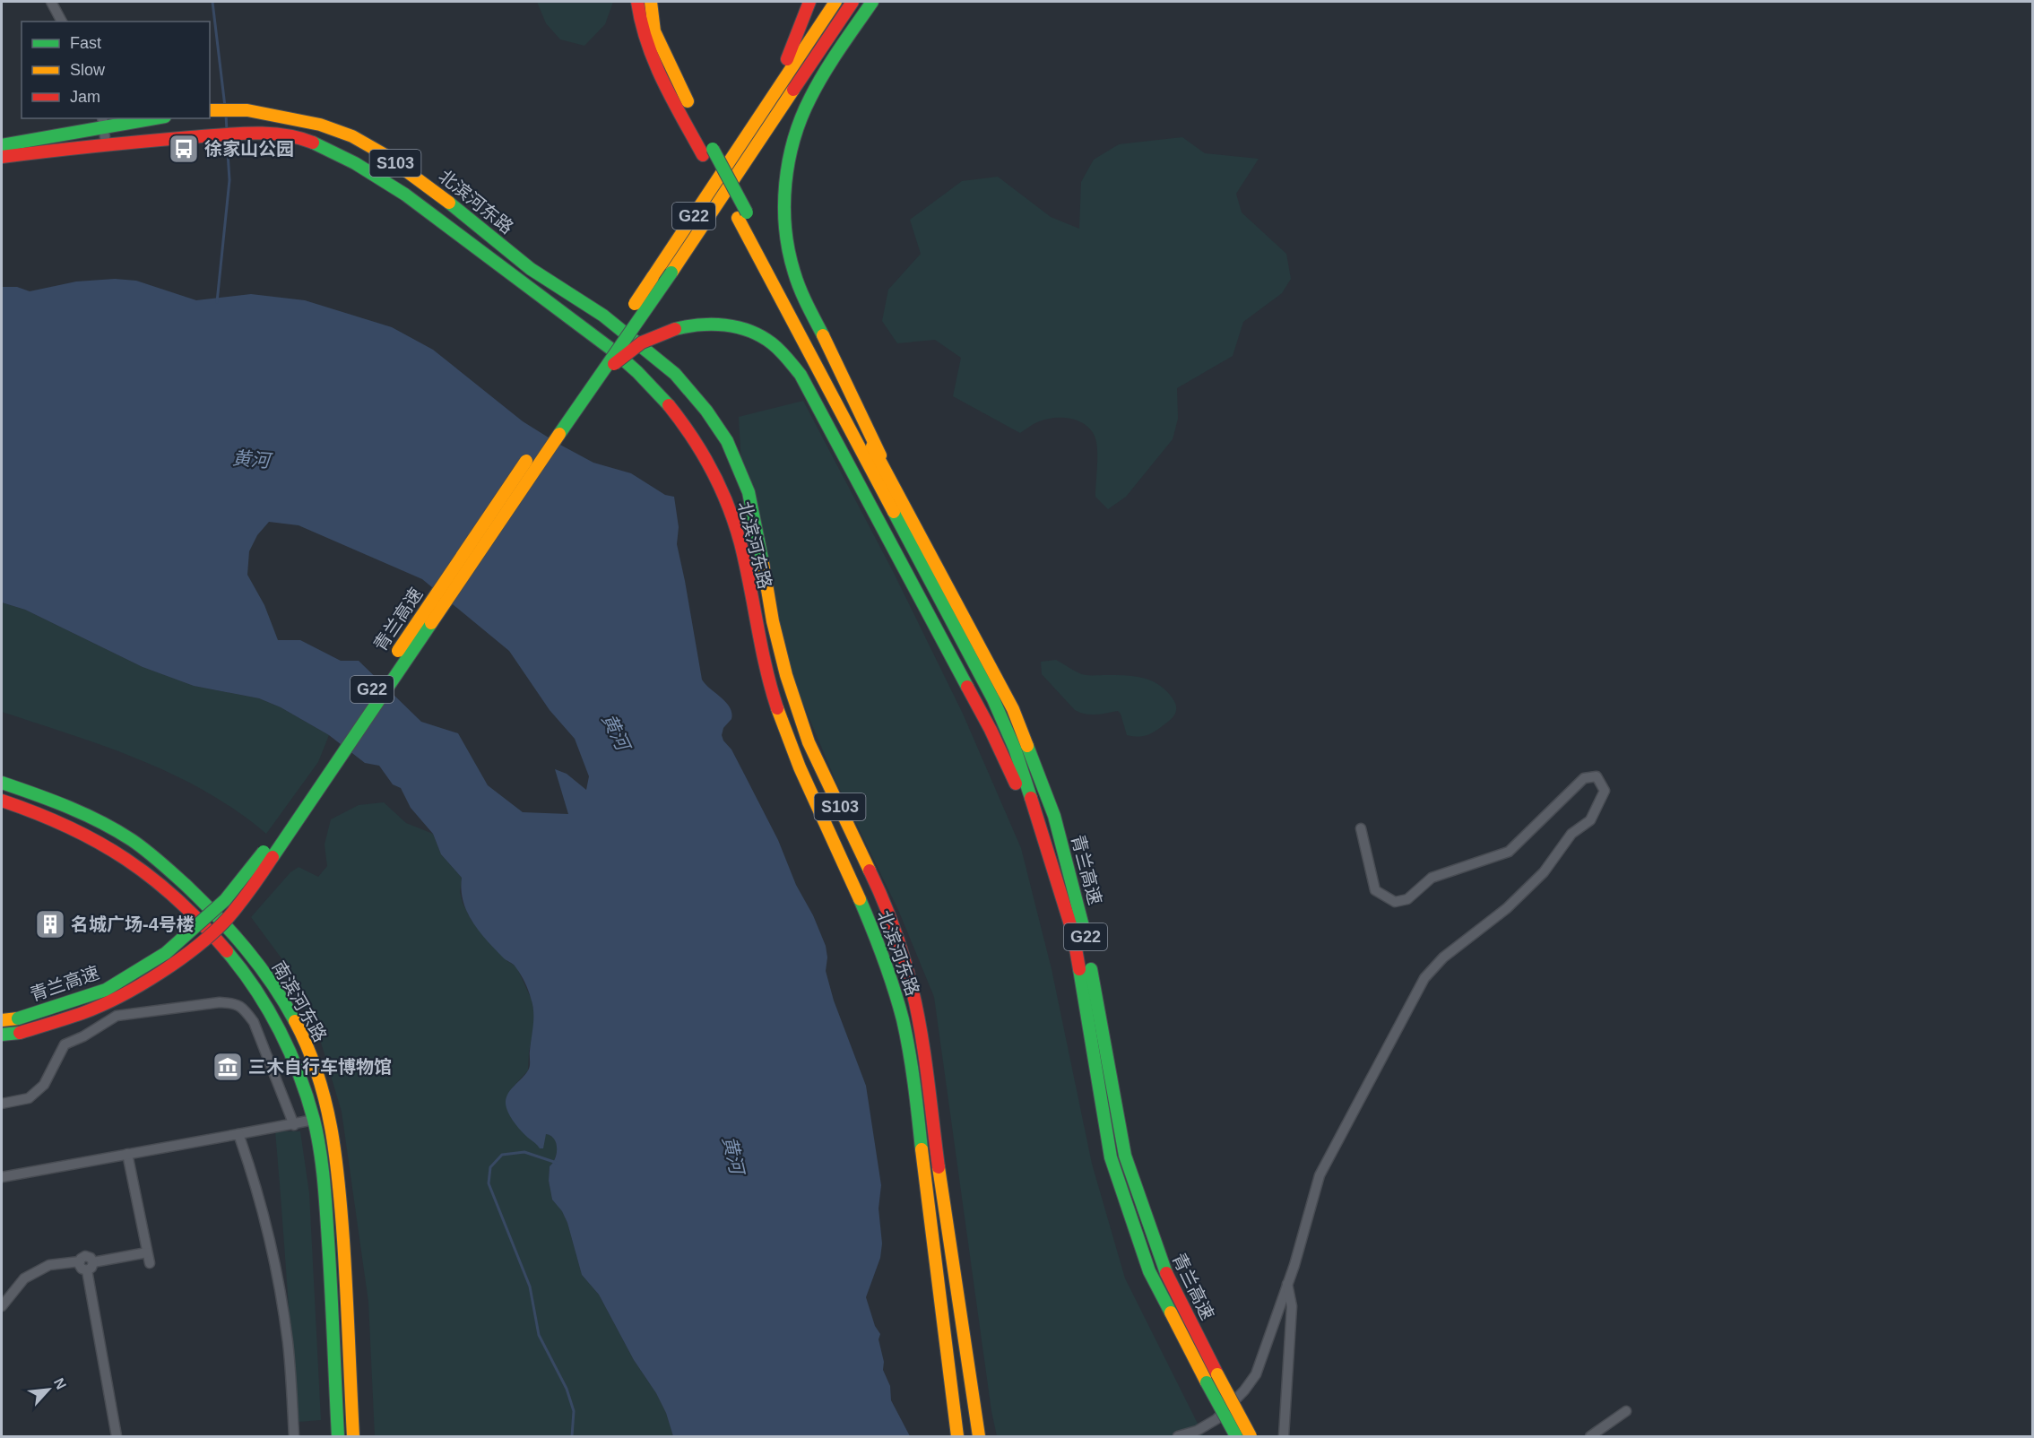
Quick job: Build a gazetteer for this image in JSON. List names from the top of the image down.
{
  "streets": {
    "main road": [
      "S103",
      "北滨河东路",
      "G22",
      "青兰高速",
      "南滨河东路"
    ]
  },
  "water": ["黄河"],
  "places": {
    "bus stop": ["徐家山公园"],
    "building": ["名城广场-4号楼"],
    "museum": ["三木自行车博物馆"]
  },
  "legend": ["Fast", "Slow", "Jam"],
  "north": "top right"
}
